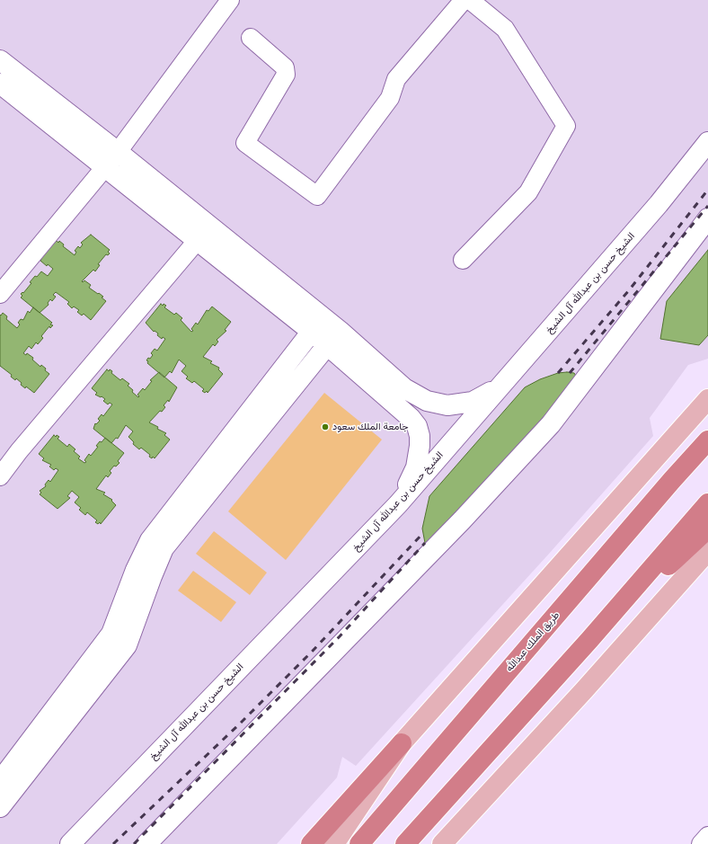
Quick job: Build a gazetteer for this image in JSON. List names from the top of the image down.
{
  "streets": {
    "highway": ["طريق الملك عبدالله"],
    "street": ["الشيخ حسن بن عبدالله آل الشيخ"]
  },
  "places": ["جامعة الملك سعود"]
}
